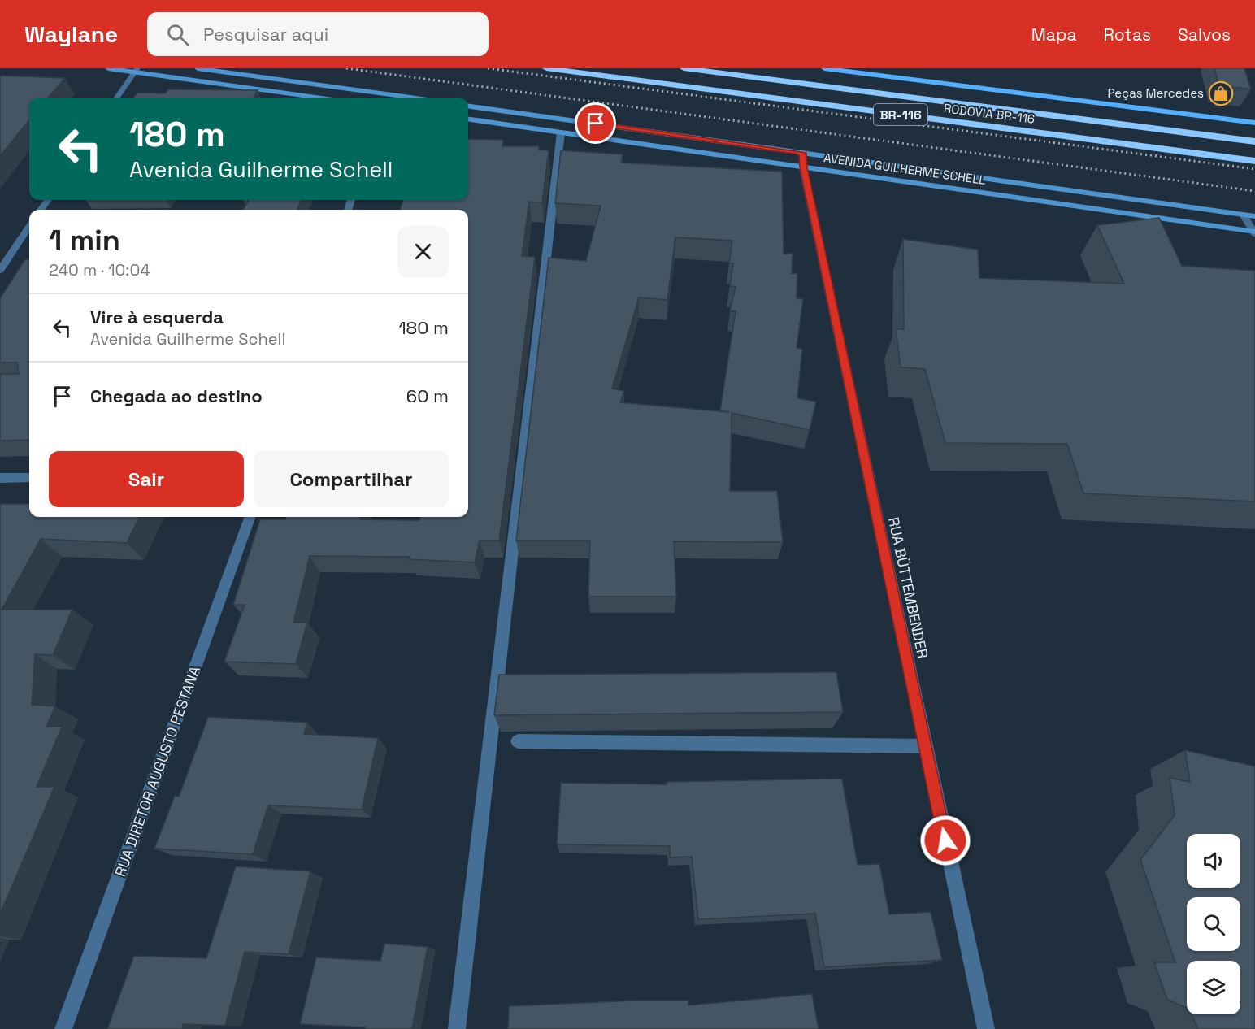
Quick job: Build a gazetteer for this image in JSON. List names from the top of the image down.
{
  "streets": {
    "highway": ["RODOVIA BR-116", "BR-116"],
    "main road": ["AVENIDA GUILHERME SCHELL"],
    "street": ["RUA BÜTTEMBENDER", "RUA DIRETOR AUGUSTO PESTANA"]
  },
  "crossings": [
    ["AVENIDA GUILHERME SCHELL", "RUA BÜTTEMBENDER"]
  ],
  "places": {
    "shop": ["Peças Mercedes"]
  },
  "page": {
    "header": "Waylane",
    "search": "Pesquisar aqui",
    "nav": ["Mapa", "Rotas", "Salvos"],
    "turn": ["180 m", "Avenida Guilherme Schell"],
    "heading": ["1 min", "240 m · 10:04"],
    "list": [
      {
        "name": "Vire à esquerda",
        "note": "Avenida Guilherme Schell",
        "value": "180 m"
      },
      {
        "name": "Chegada ao destino",
        "value": "60 m"
      }
    ],
    "buttons": ["Sair", "Compartilhar"]
  }
}
